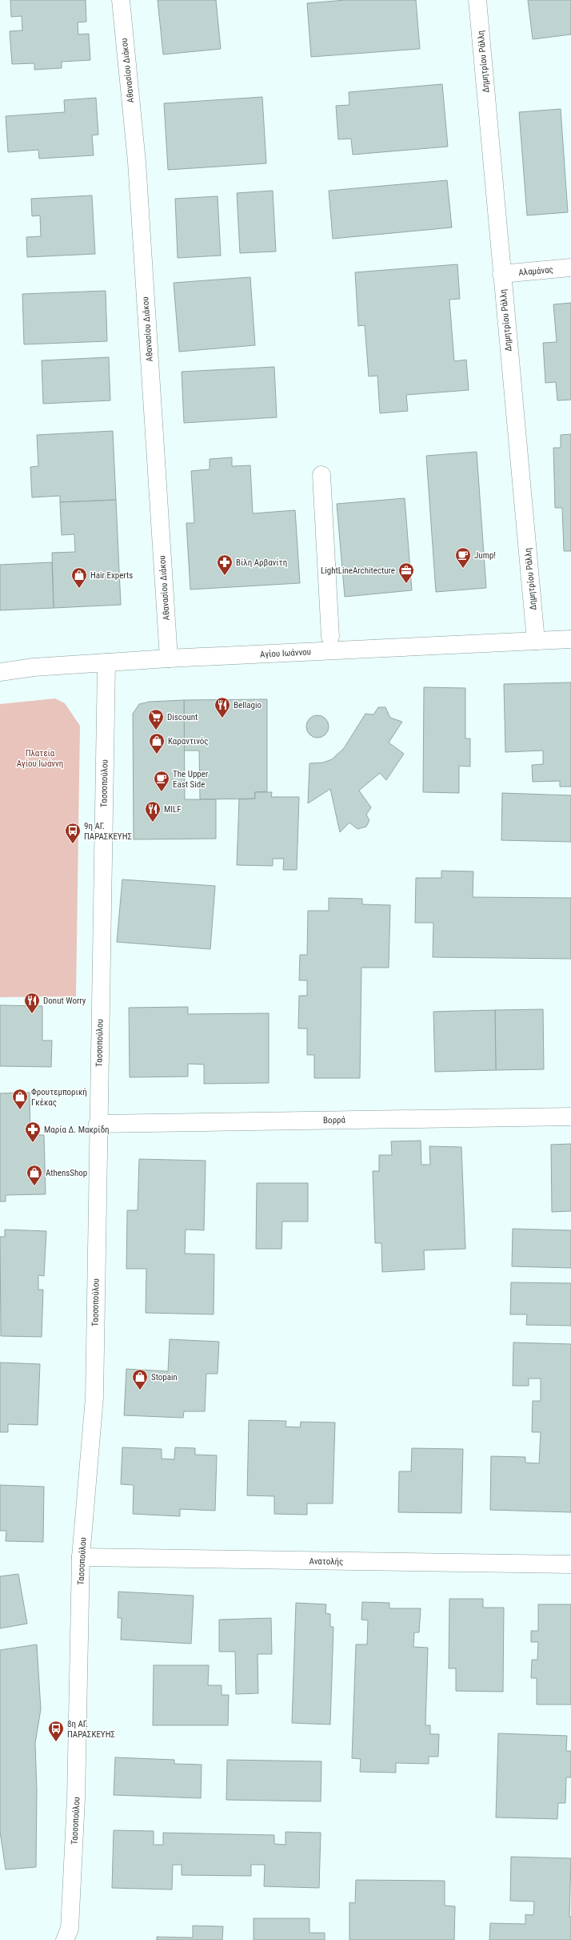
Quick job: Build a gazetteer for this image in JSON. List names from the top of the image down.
{
  "streets": {
    "street": [
      "Δημητρίου Ράλλη",
      "Αθανασίου Διάκου",
      "Αλαμάνας",
      "Αγίου Ιωάννου",
      "Τασσοπούλου",
      "Βορρά",
      "Ανατολής"
    ]
  },
  "crossings": [
    ["Δημητρίου Ράλλη", "Αλαμάνας"],
    ["Δημητρίου Ράλλη", "Αγίου Ιωάννου"],
    ["Αθανασίου Διάκου", "Αγίου Ιωάννου"],
    ["Αγίου Ιωάννου", "Τασσοπούλου"],
    ["Τασσοπούλου", "Βορρά"],
    ["Τασσοπούλου", "Ανατολής"]
  ],
  "parks": ["Πλατεία Αγίου Ιωάννη"],
  "places": {
    "cafe": ["Jump!", "The Upper East Side"],
    "pharmacy": ["Βίλη Αρβανίτη", "Μαρία Δ. Μακρίδη"],
    "office": ["LightLineArchitecture"],
    "shop": [
      "Hair Experts",
      "Καραντινός",
      "Φρουτεμπορική Γκέκας",
      "AthensShop",
      "Stopain"
    ],
    "restaurant": ["Bellagio", "MILF", "Donut Worry"],
    "supermarket": ["Discount"],
    "bus stop": ["9η ΑΓ. ΠΑΡΑΣΚΕΥΗΣ", "8η ΑΓ. ΠΑΡΑΣΚΕΥΗΣ"]
  }
}
